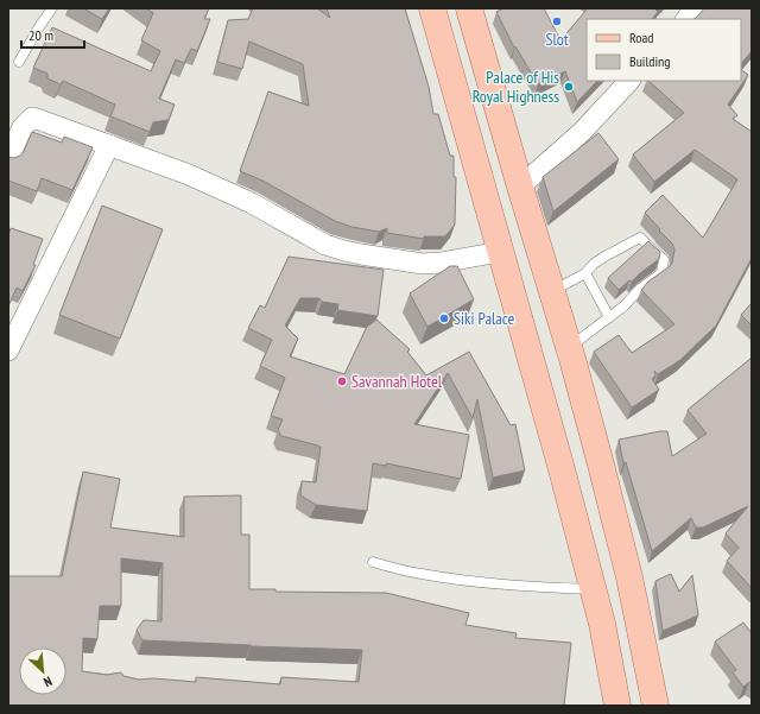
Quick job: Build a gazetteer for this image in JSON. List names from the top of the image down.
{
  "places": [
    "Slot",
    "Palace of His Royal Highness",
    "Siki Palace",
    "Savannah Hotel"
  ],
  "legend": ["Road", "Building"],
  "scale_bar": "20 m",
  "north": "bottom right"
}
